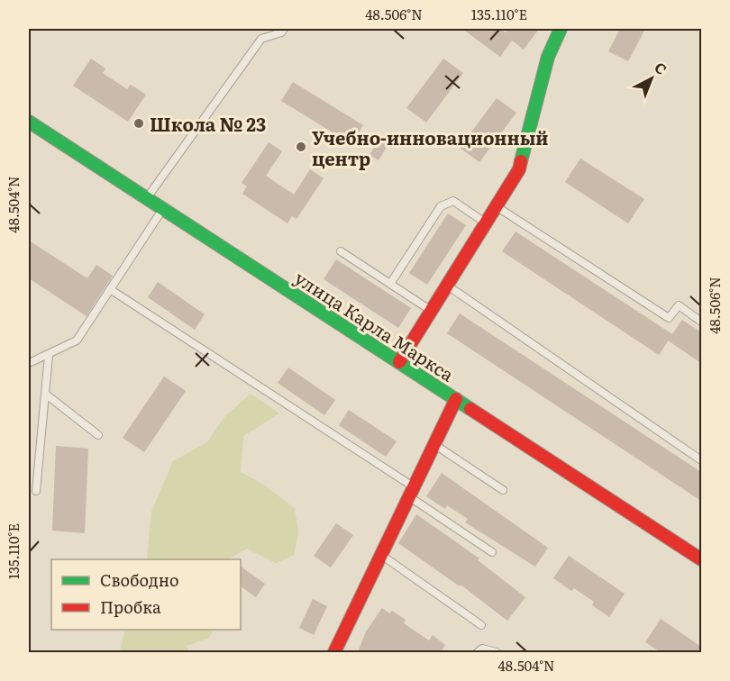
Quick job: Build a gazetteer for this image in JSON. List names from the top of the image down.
{
  "streets": {
    "main road": ["улица Карла Маркса"]
  },
  "places": ["Школа № 23", "Учебно-инновационный центр"],
  "legend": ["Свободно", "Пробка"],
  "north": "top right",
  "coordinates": ["48.506°N", "135.110°E", "48.504°N"]
}
